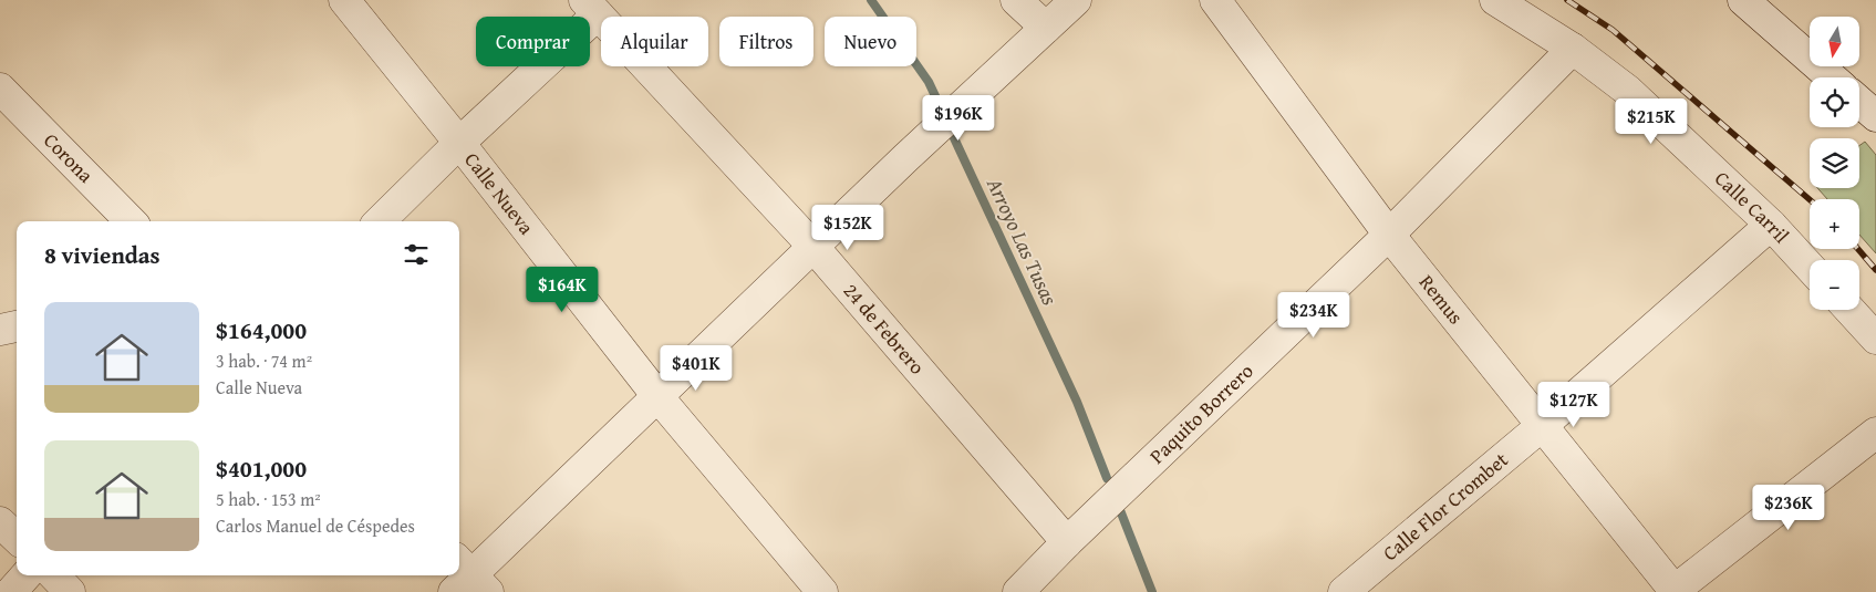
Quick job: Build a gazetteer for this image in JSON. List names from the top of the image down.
{
  "streets": {
    "street": [
      "Corona",
      "Calle Nueva",
      "Calle Carril",
      "Remus",
      "24 de Febrero",
      "Paquito Borrero",
      "Calle Flor Crombet"
    ]
  },
  "crossings": [
    ["Calle Carril", "Paquito Borrero"],
    ["Calle Carril", "Calle Flor Crombet"],
    ["Remus", "Paquito Borrero"],
    ["Remus", "Calle Flor Crombet"],
    ["24 de Febrero", "Paquito Borrero"]
  ],
  "water": ["Arroyo Las Tusas"],
  "north": "bottom",
  "page": {
    "map_buttons": ["+", "−"],
    "chip": [
      "Comprar",
      "Alquilar",
      "Filtros",
      "Nuevo"
    ],
    "price": [
      "$196K",
      "$215K",
      "$152K",
      "$164K",
      "$234K",
      "$401K",
      "$127K",
      "$236K"
    ],
    "heading": "8 viviendas",
    "list": [
      {
        "name": "$164,000",
        "note": "3 hab. · 74 m² · Calle Nueva"
      },
      {
        "name": "$401,000",
        "note": "5 hab. · 153 m² · Carlos Manuel de Céspedes"
      }
    ]
  }
}
